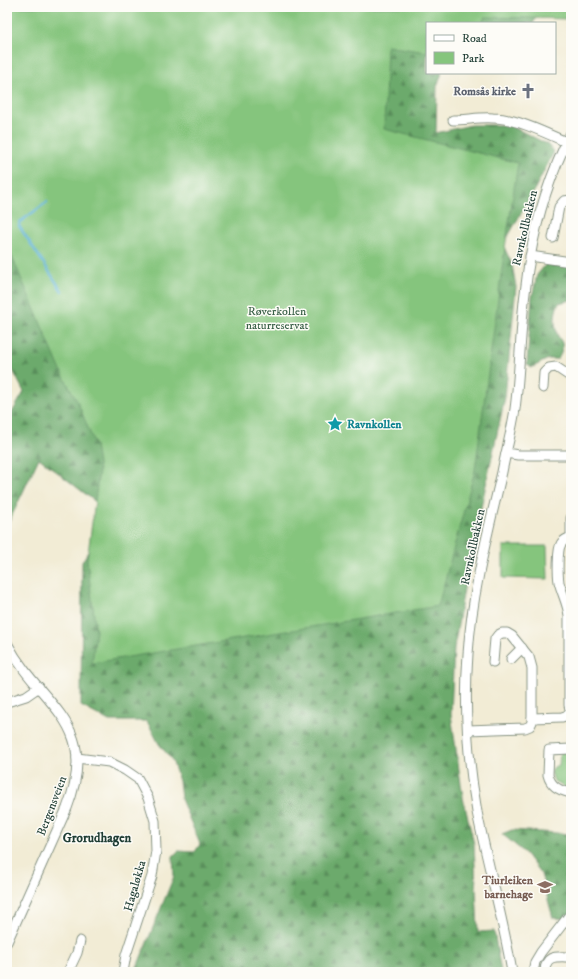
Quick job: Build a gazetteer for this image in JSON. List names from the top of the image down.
{
  "streets": {
    "street": ["Ravnkollbakken", "Bergensveien", "Hagaløkka"]
  },
  "crossings": [
    ["Bergensveien", "Hagaløkka"]
  ],
  "districts": ["Grorudhagen"],
  "parks": ["Røverkollen naturreservat"],
  "places": {
    "church": ["Romsås kirke"],
    "place": ["Ravnkollen"],
    "school or university": ["Tiurleiken barnehage"]
  },
  "legend": ["Road", "Park"]
}
